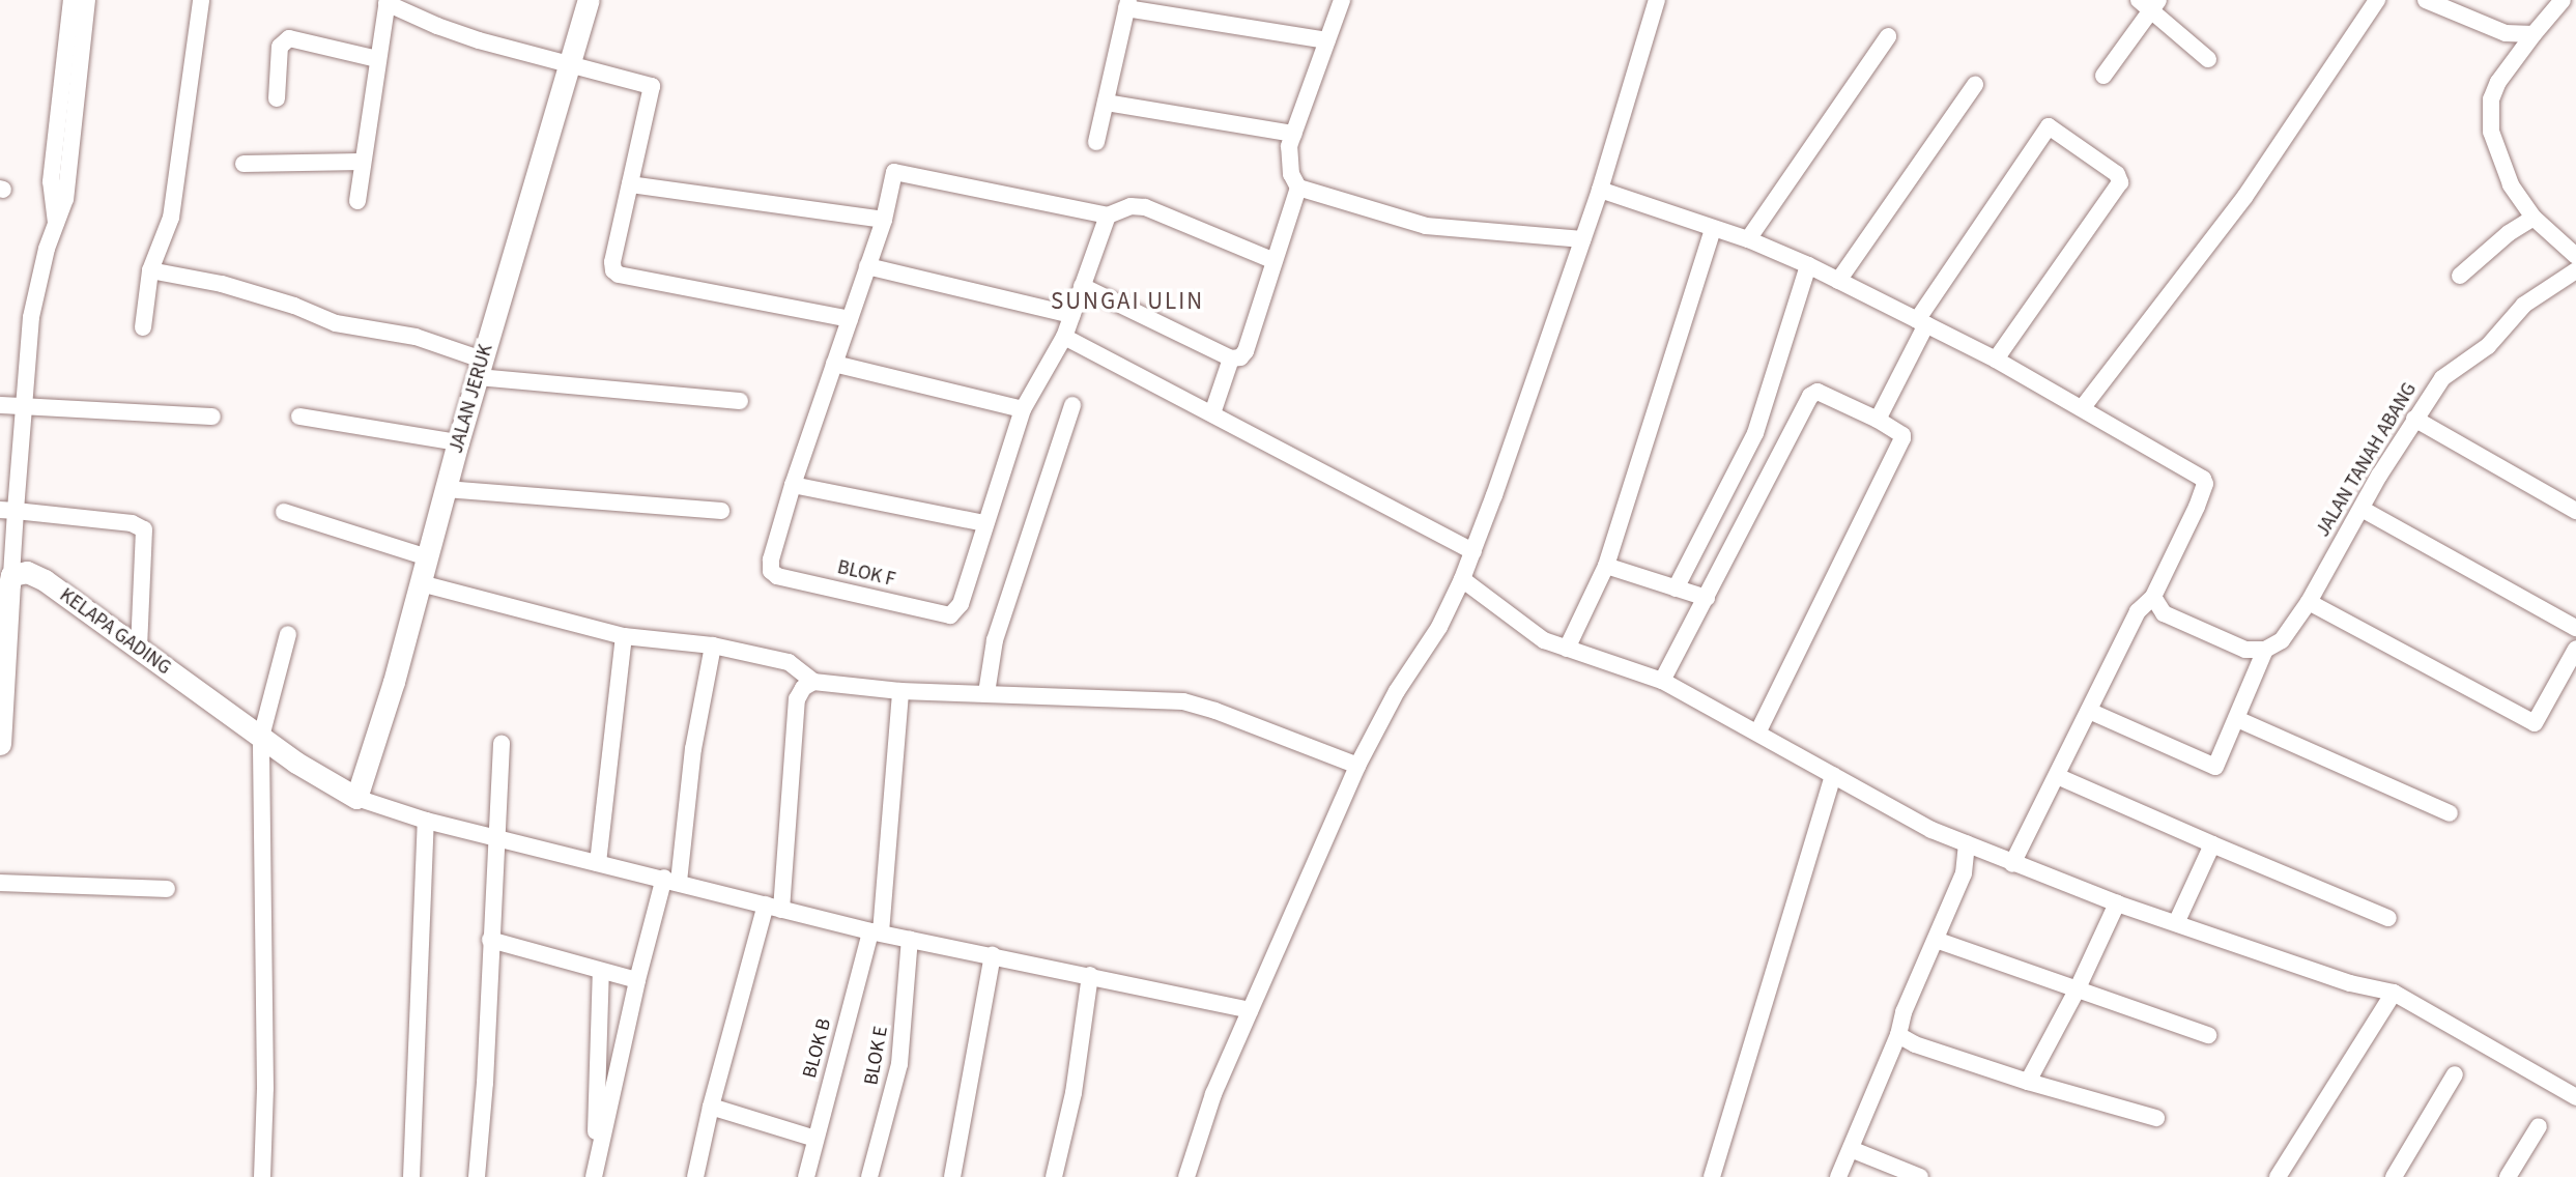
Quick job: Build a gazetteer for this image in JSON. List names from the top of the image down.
{
  "streets": {
    "street": [
      "JALAN JERUK",
      "JALAN TANAH ABANG",
      "BLOK F",
      "KELAPA GADING",
      "BLOK B",
      "BLOK E"
    ]
  },
  "crossings": [
    ["JALAN JERUK", "KELAPA GADING"]
  ],
  "districts": ["SUNGAI ULIN"]
}
